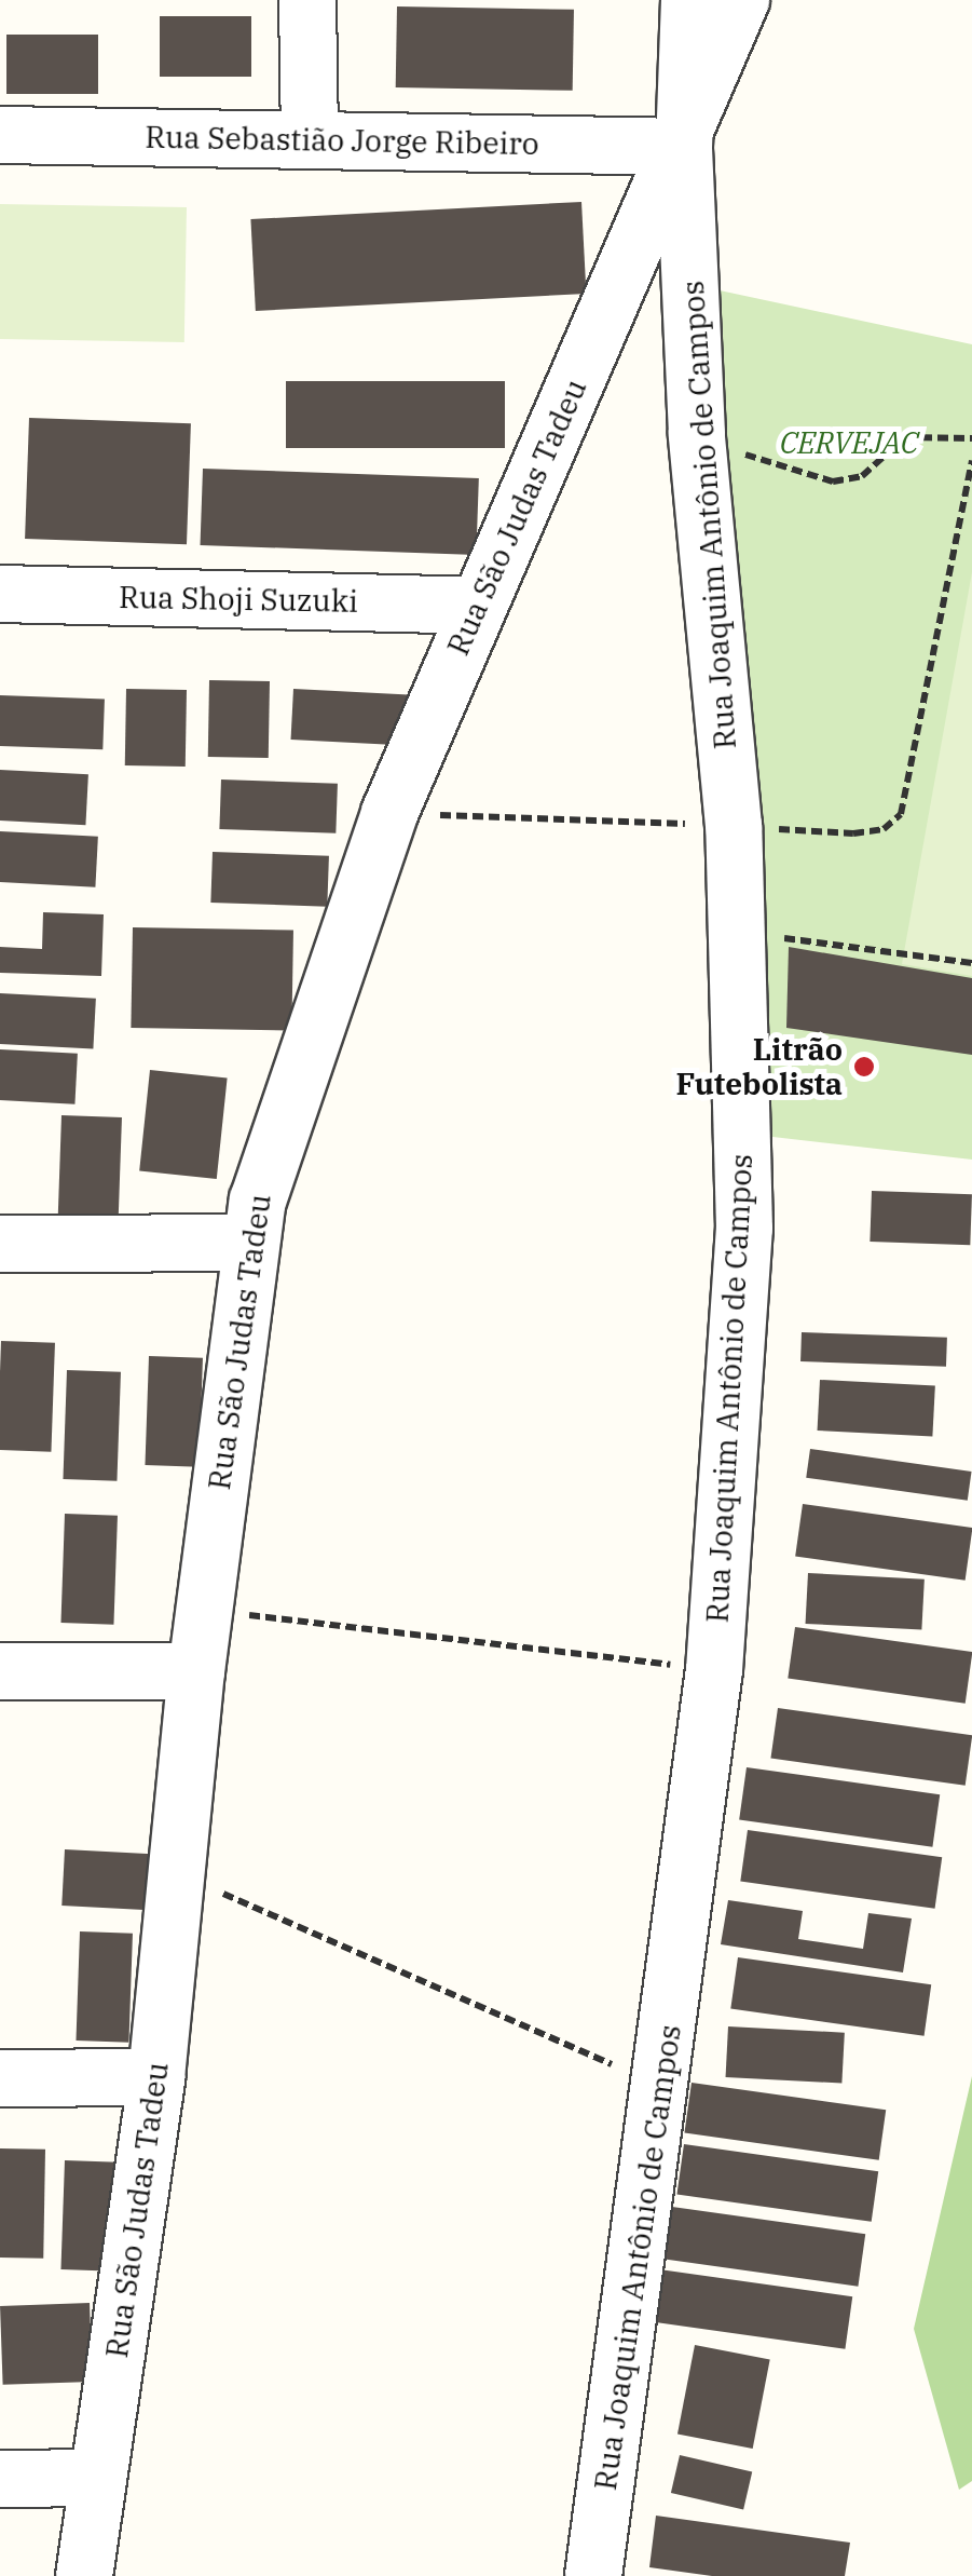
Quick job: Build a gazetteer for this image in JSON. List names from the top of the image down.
{
  "streets": {
    "street": [
      "Rua Sebastião Jorge Ribeiro",
      "Rua Joaquim Antônio de Campos",
      "Rua São Judas Tadeu",
      "Rua Shoji Suzuki"
    ]
  },
  "crossings": [
    ["Rua Sebastião Jorge Ribeiro", "Rua Joaquim Antônio de Campos"],
    ["Rua Sebastião Jorge Ribeiro", "Rua São Judas Tadeu"],
    ["Rua Joaquim Antônio de Campos", "Rua São Judas Tadeu"],
    ["Rua São Judas Tadeu", "Rua Shoji Suzuki"]
  ],
  "parks": ["CERVEJAC"],
  "places": ["Litrão Futebolista"]
}
